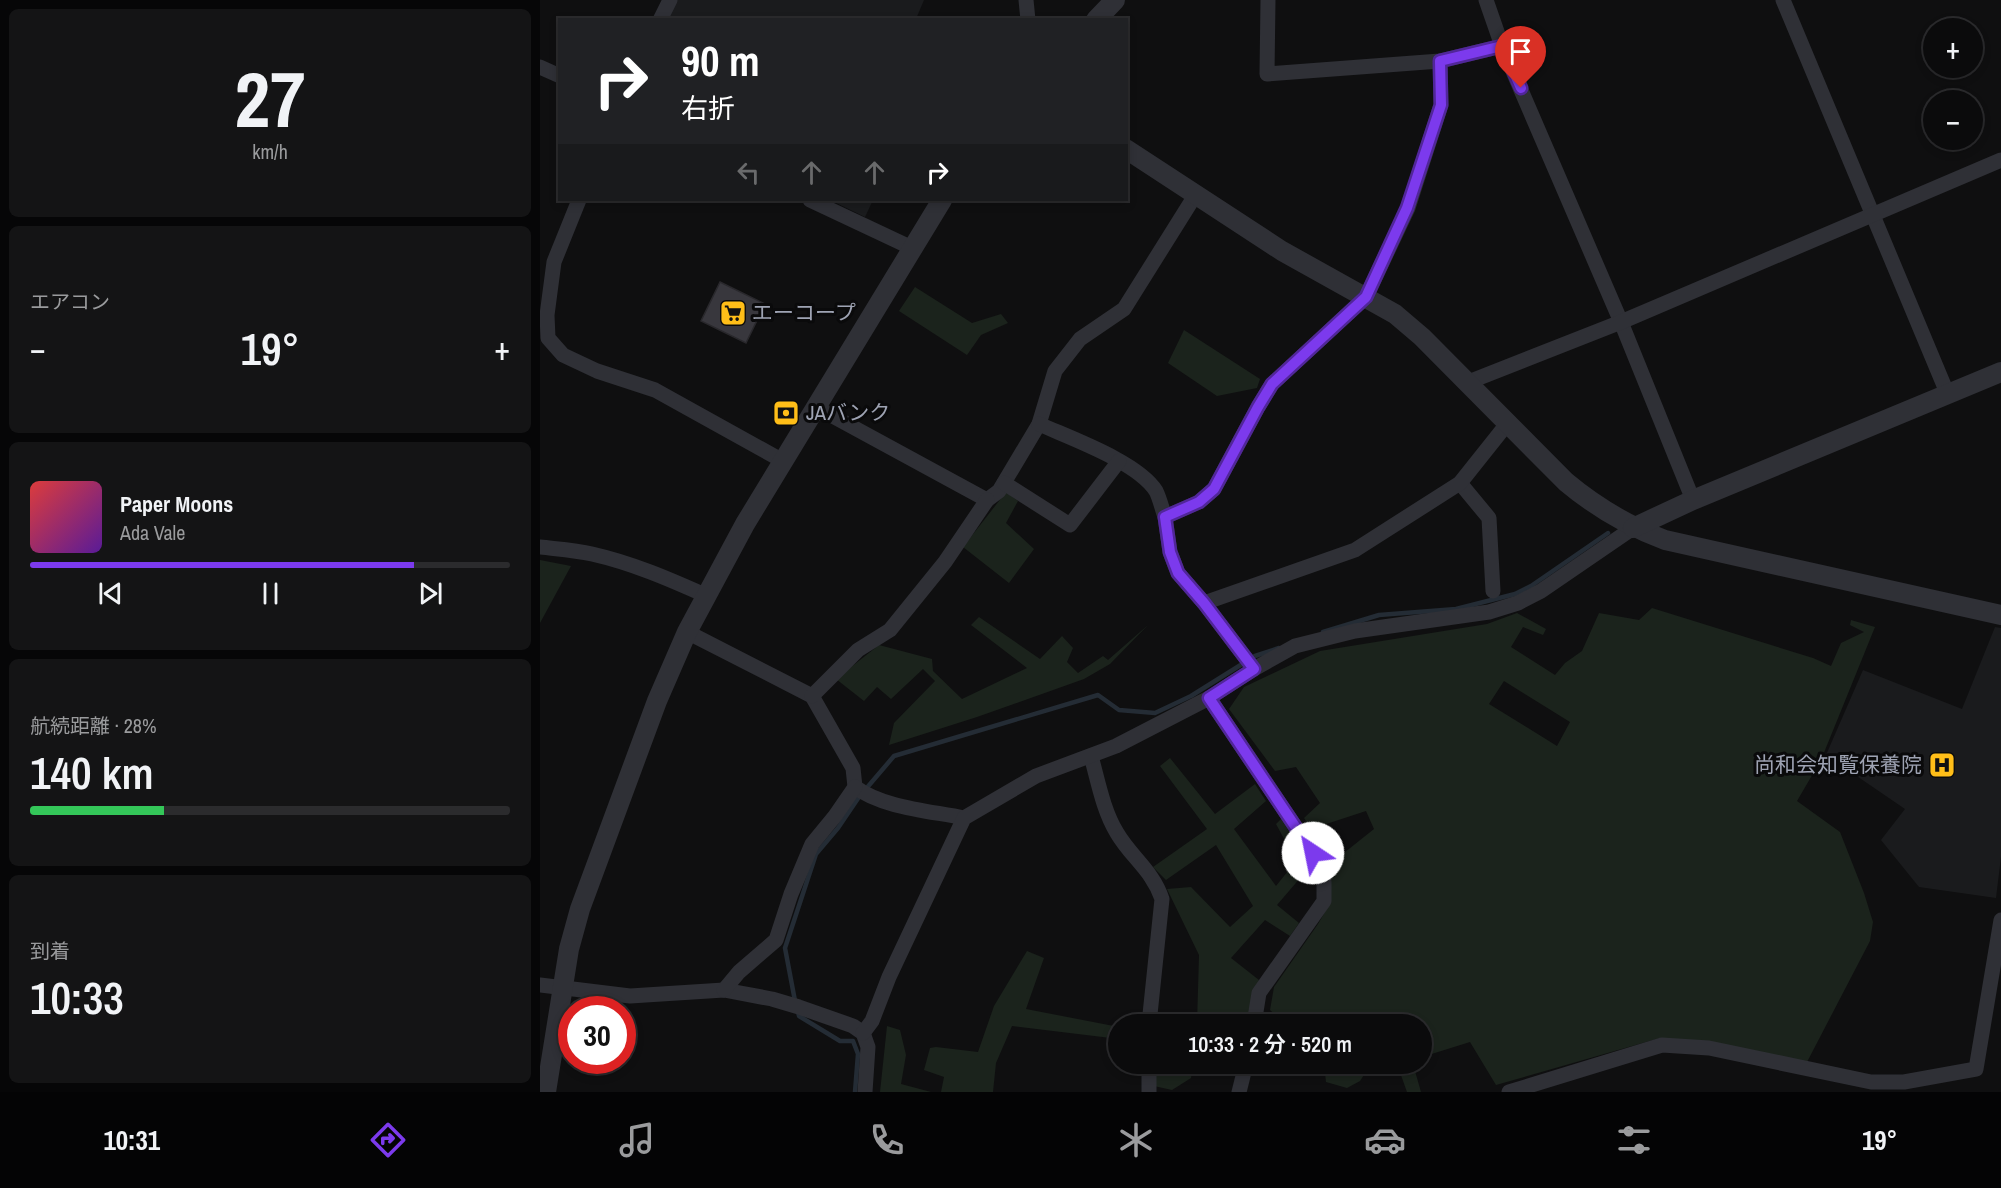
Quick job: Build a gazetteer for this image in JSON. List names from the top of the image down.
{
  "places": {
    "supermarket": ["エーコープ"],
    "bank": ["JAバンク"],
    "hospital": ["尚和会知覧保養院"]
  },
  "page": {
    "tile": [
      ["27", "km/h"],
      "エアコン",
      ["航続距離 · 28%", "140 km"],
      ["到着", "10:33"]
    ],
    "map_buttons": ["+", "−"],
    "turn": ["90 m", "右折"],
    "heat": ["−", "19°", "+"],
    "song": ["Paper Moons", "Ada Vale"],
    "limit": "30",
    "trip": "10:33 · 2 分 · 520 m",
    "tabs": ["10:31", "19°"]
  }
}
